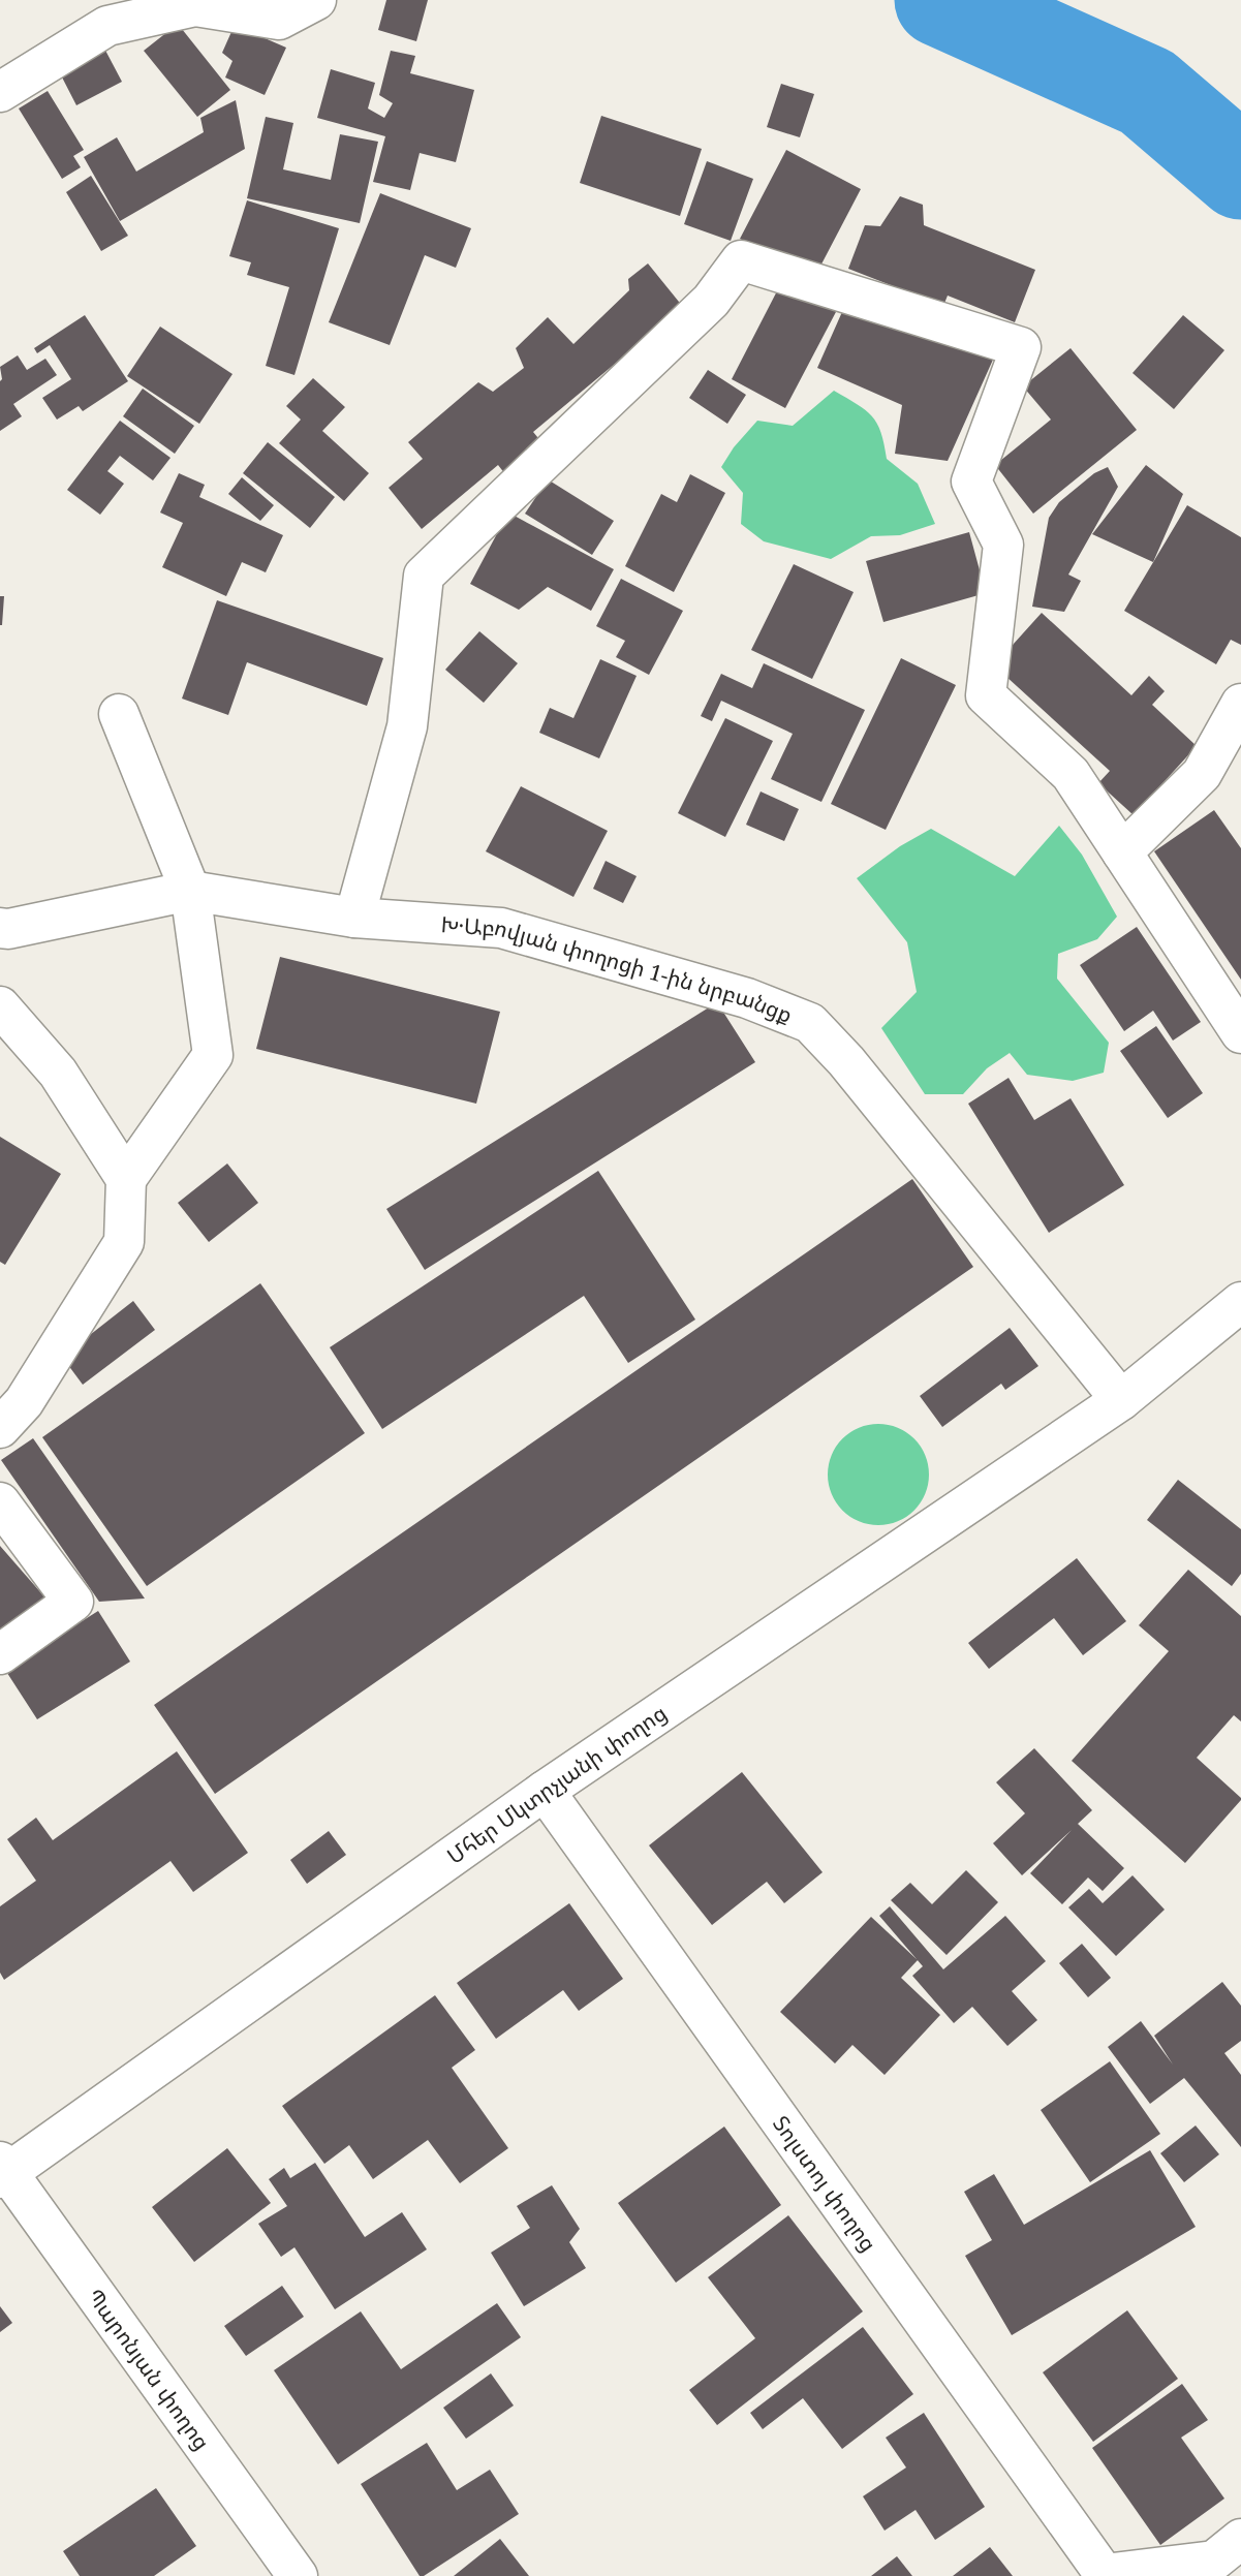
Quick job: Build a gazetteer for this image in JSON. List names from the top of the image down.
{
  "streets": {
    "street": [
      "Խ․Աբովյան փողոցի 1-ին նրբանցք",
      "Մհեր Մկտրչյանի փողոց",
      "Տոլստոյ փողոց",
      "Պարոնյան փողոց"
    ]
  },
  "crossings": [
    ["Խ․Աբովյան փողոցի 1-ին նրբանցք", "Մհեր Մկտրչյանի փողոց"],
    ["Մհեր Մկտրչյանի փողոց", "Տոլստոյ փողոց"],
    ["Մհեր Մկտրչյանի փողոց", "Պարոնյան փողոց"]
  ]
}
